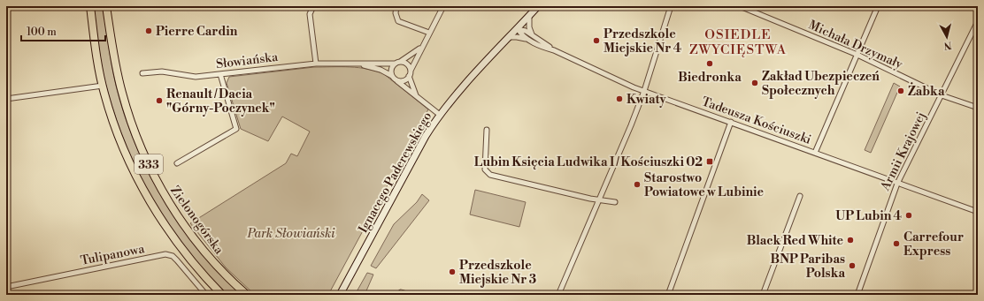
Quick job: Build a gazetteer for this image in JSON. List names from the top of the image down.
{
  "streets": {
    "main road": ["333", "Zielonogórska"],
    "street": [
      "Michała Drzymały",
      "Słowiańska",
      "Tadeusza Kościuszki",
      "Armii Krajowej",
      "Ignacego Paderewskiego",
      "Tulipanowa"
    ]
  },
  "crossings": [
    ["Michała Drzymały", "Armii Krajowej"],
    ["Tadeusza Kościuszki", "Armii Krajowej"],
    ["Tadeusza Kościuszki", "Ignacego Paderewskiego"]
  ],
  "districts": ["OSIEDLE ZWYCIĘSTWA"],
  "parks": ["Park Słowiański"],
  "places": {
    "other": [
      "Pierre Cardin",
      "Przedszkole Miejskie Nr 4",
      "Biedronka",
      "Zakład Ubezpieczeń Społecznych",
      "Żabka",
      "Kwiaty",
      "Renault / Dacia \"Górny-Poczynek\"",
      "Starostwo Powiatowe w Lubinie",
      "UP Lubin 4",
      "Black Red White",
      "Carrefour Express",
      "BNP Paribas Polska",
      "Przedszkole Miejskie Nr 3"
    ],
    "transit": ["Lubin Księcia Ludwika I / Kościuszki 02"]
  },
  "scale_bar": "100 m",
  "north": "bottom"
}
